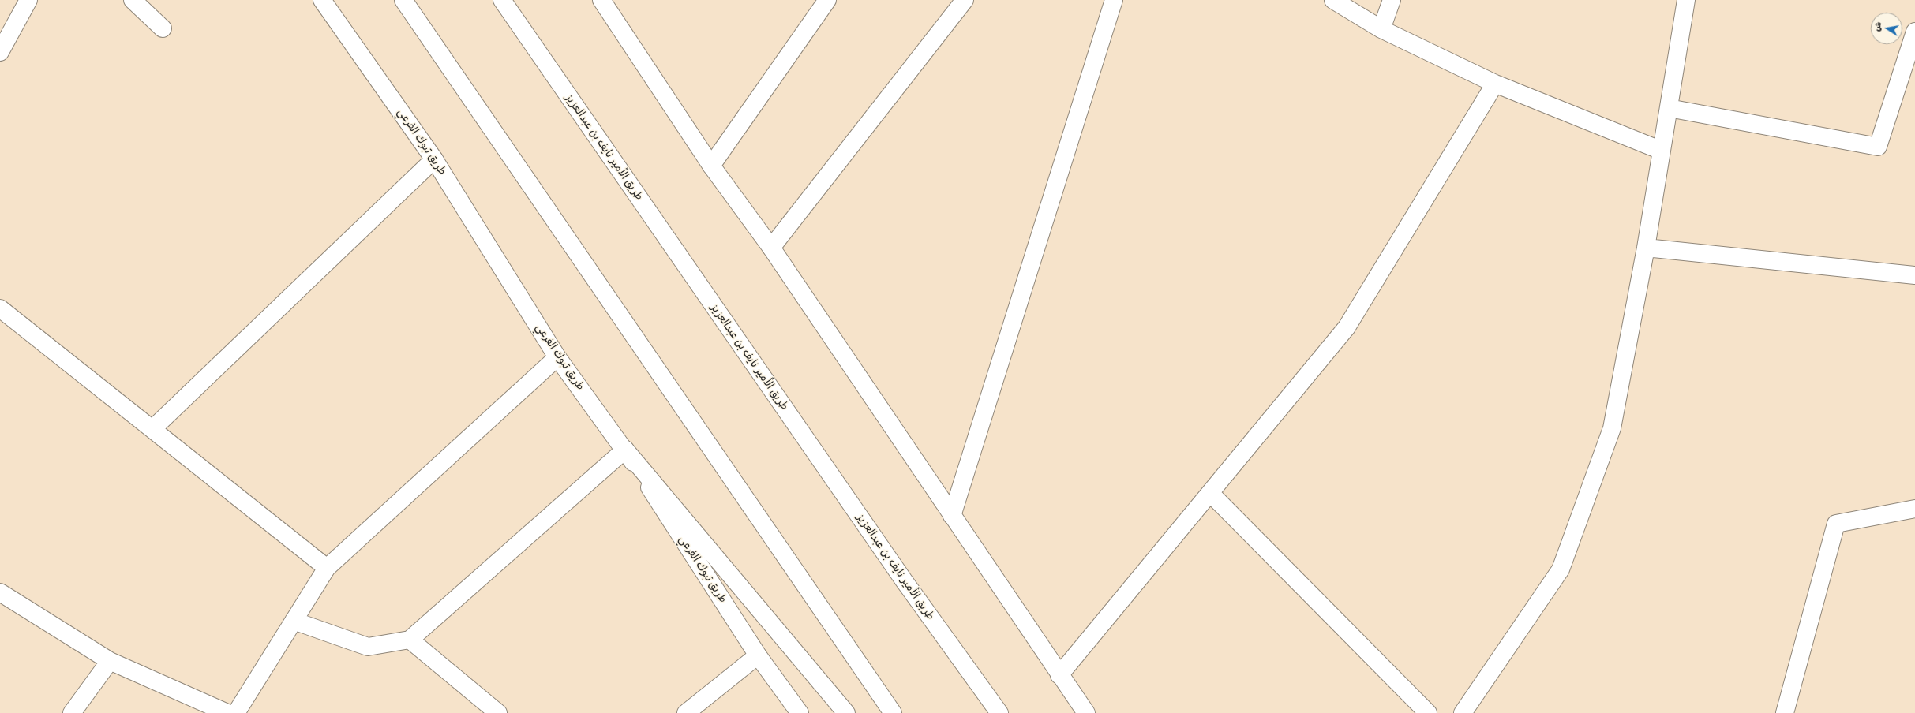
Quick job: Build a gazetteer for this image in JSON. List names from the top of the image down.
{
  "streets": {
    "main road": ["طريق تبوك الفرعي", "طريق الأمير نايف بن عبدالعزيز"]
  },
  "north": "left"
}
